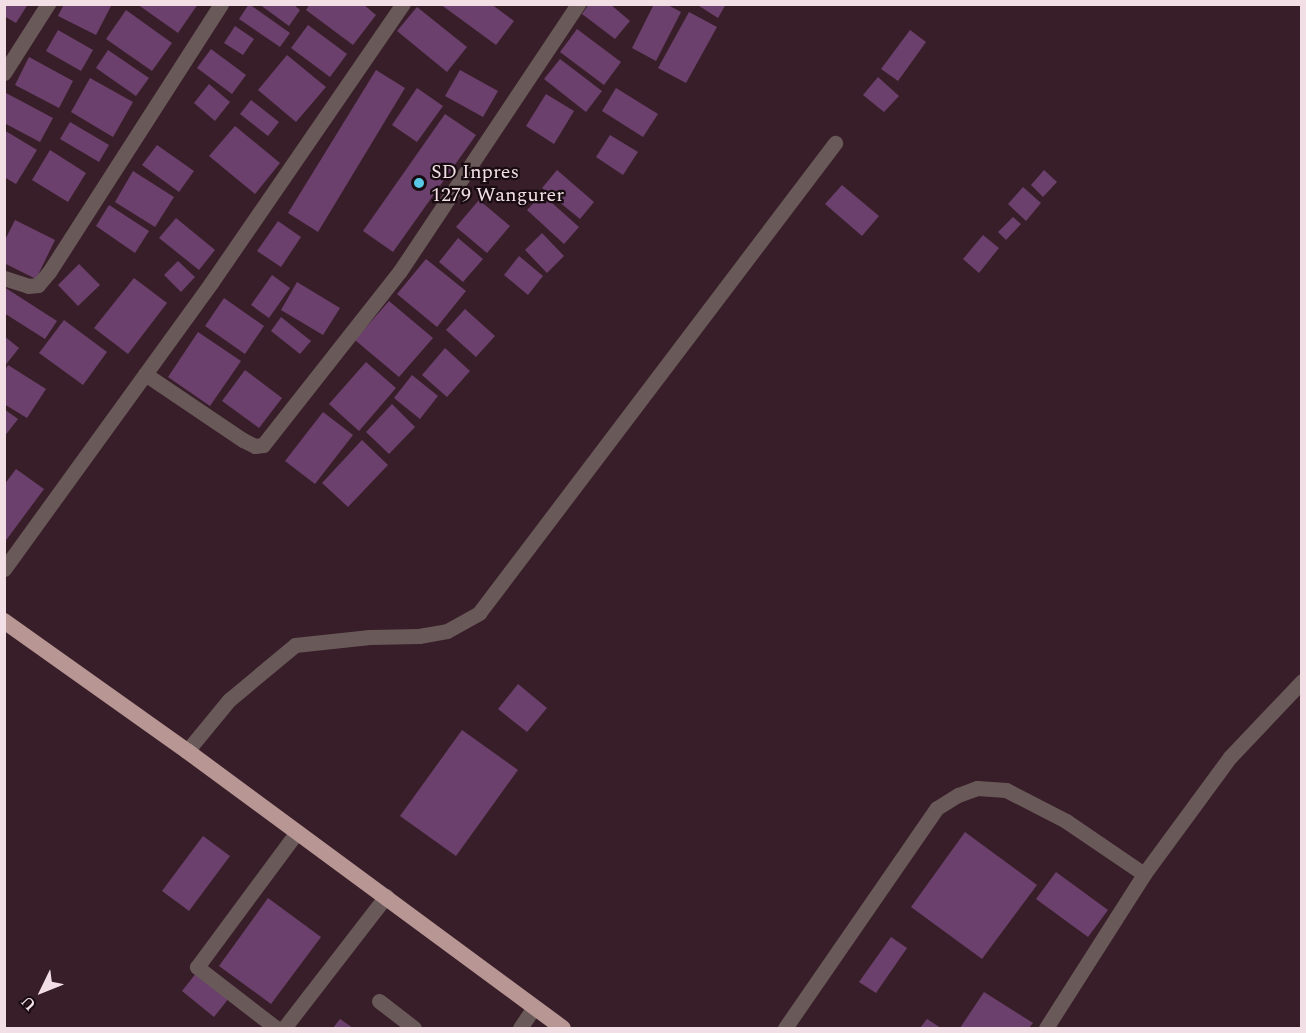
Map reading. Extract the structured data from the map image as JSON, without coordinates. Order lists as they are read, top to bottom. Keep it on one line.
{"places":["SD Inpres 1279 Wangurer"],"north":"bottom left"}
